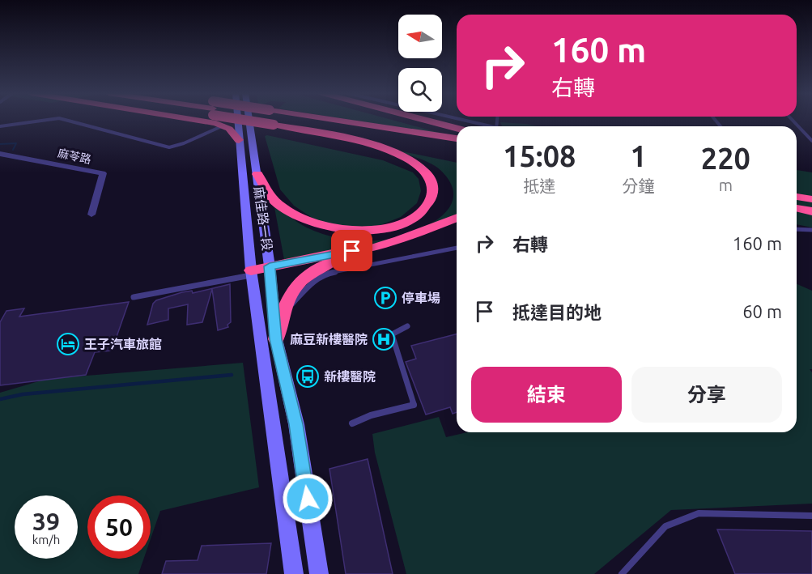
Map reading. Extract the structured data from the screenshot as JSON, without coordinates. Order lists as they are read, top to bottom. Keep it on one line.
{"streets":{"main road":["麻佳路一段"],"street":["麻苓路"]},"places":{"parking":["停車場"],"hospital":["麻豆新樓醫院"],"hotel":["王子汽車旅館"],"bus stop":["新樓醫院"]},"north":"left","page":{"turn":["160 m","右轉"],"eta":["15:08","抵達","1","分鐘","220","m"],"list":[{"name":"右轉","value":"160 m"},{"name":"抵達目的地","value":"60 m"}],"buttons":["結束","分享"],"speed":"39 km/h","limit":"50"}}
